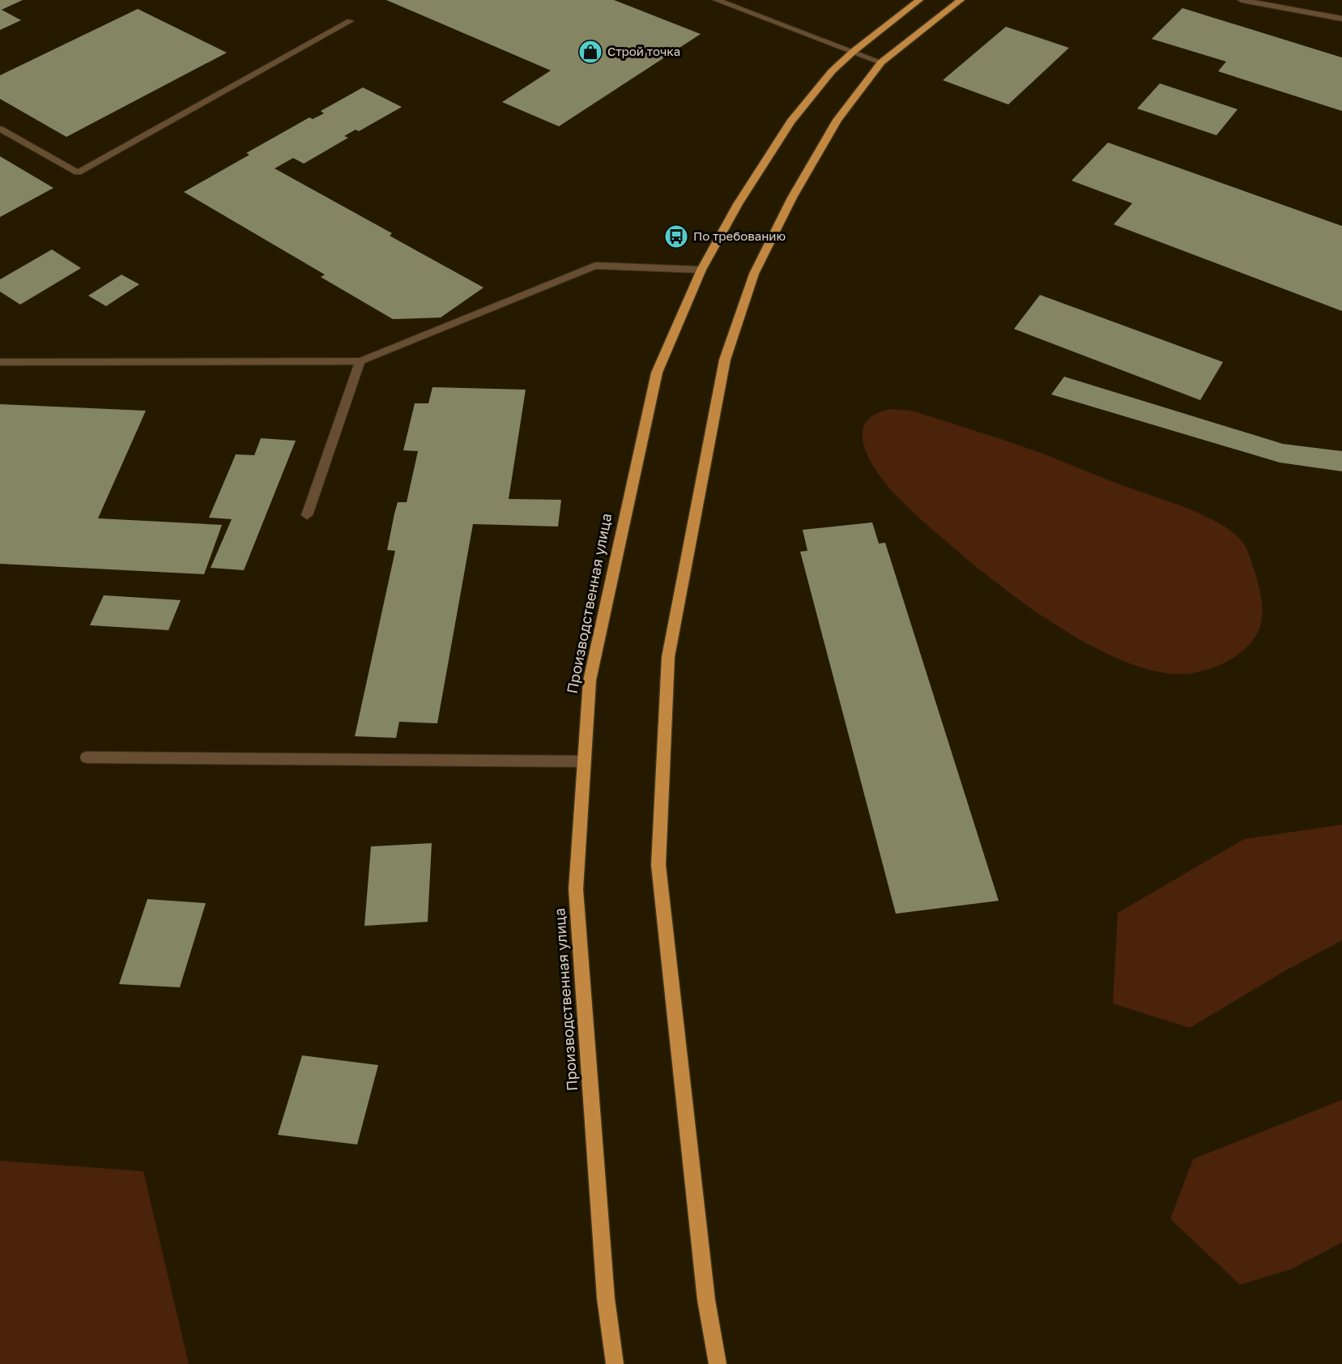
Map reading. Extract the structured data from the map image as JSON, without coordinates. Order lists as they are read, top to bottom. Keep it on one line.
{"streets":{"highway":["Производственная улица"]},"places":{"shop":["Строй точка"],"bus stop":["По требованию"]}}
